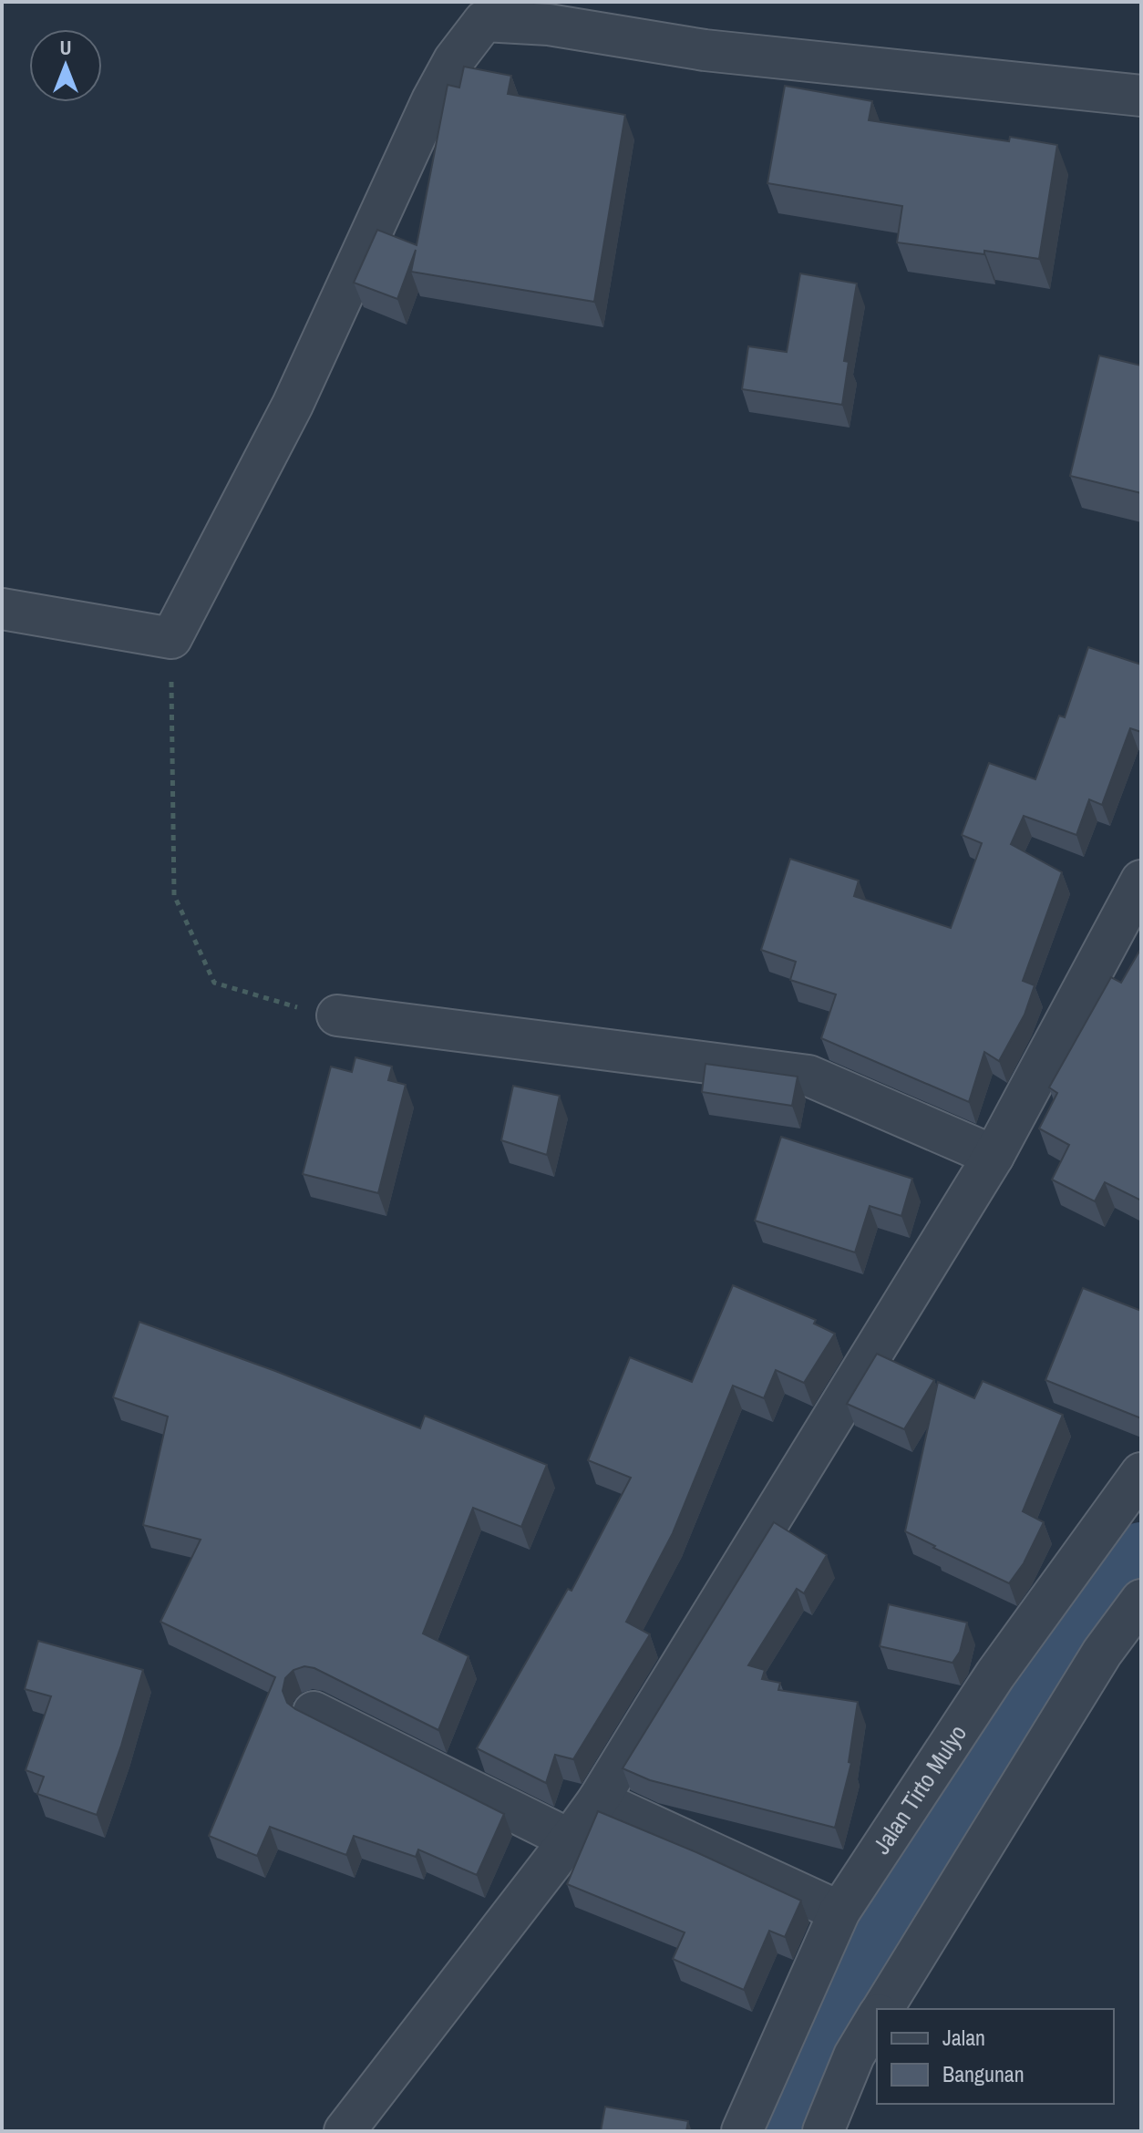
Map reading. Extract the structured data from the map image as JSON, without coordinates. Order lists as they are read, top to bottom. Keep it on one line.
{"streets":{"street":["Jalan Tirto Mulyo"]},"legend":["Jalan","Bangunan"],"north":"top"}
